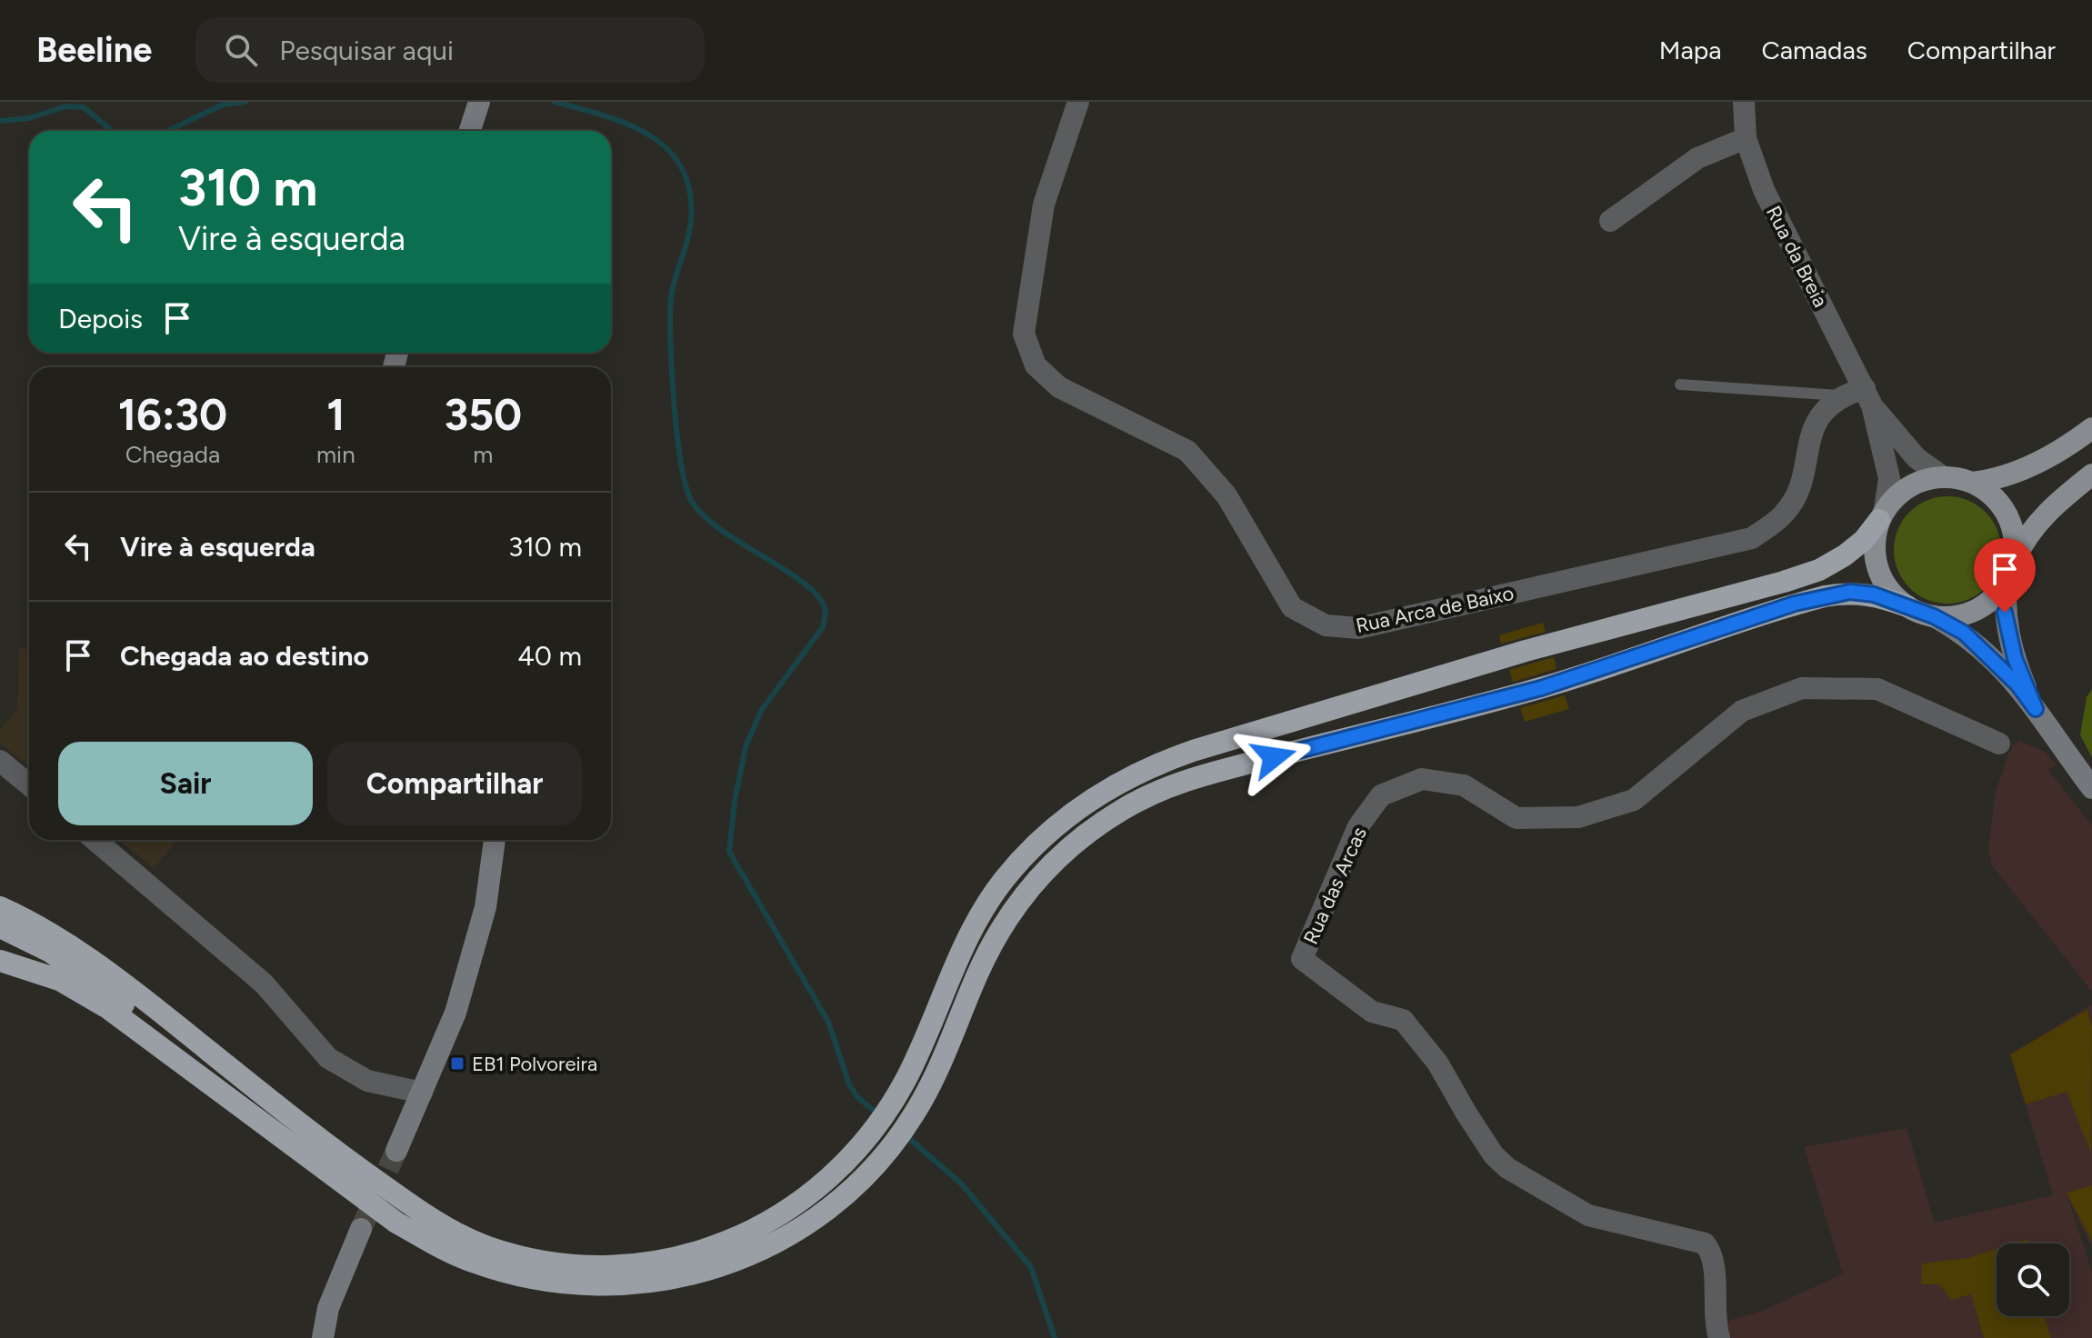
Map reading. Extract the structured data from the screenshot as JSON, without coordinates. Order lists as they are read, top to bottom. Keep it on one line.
{"streets":{"street":["Rua da Breia","Rua Arca de Baixo","Rua das Arcas"]},"places":{"transit":["EB1 Polvoreira"]},"page":{"header":"Beeline","search":"Pesquisar aqui","nav":["Mapa","Camadas","Compartilhar"],"turn":["310 m","Vire à esquerda"],"then":"Depois","eta":["16:30","Chegada","1","min","350","m"],"list":[{"name":"Vire à esquerda","value":"310 m"},{"name":"Chegada ao destino","value":"40 m"}],"buttons":["Sair","Compartilhar"]}}
